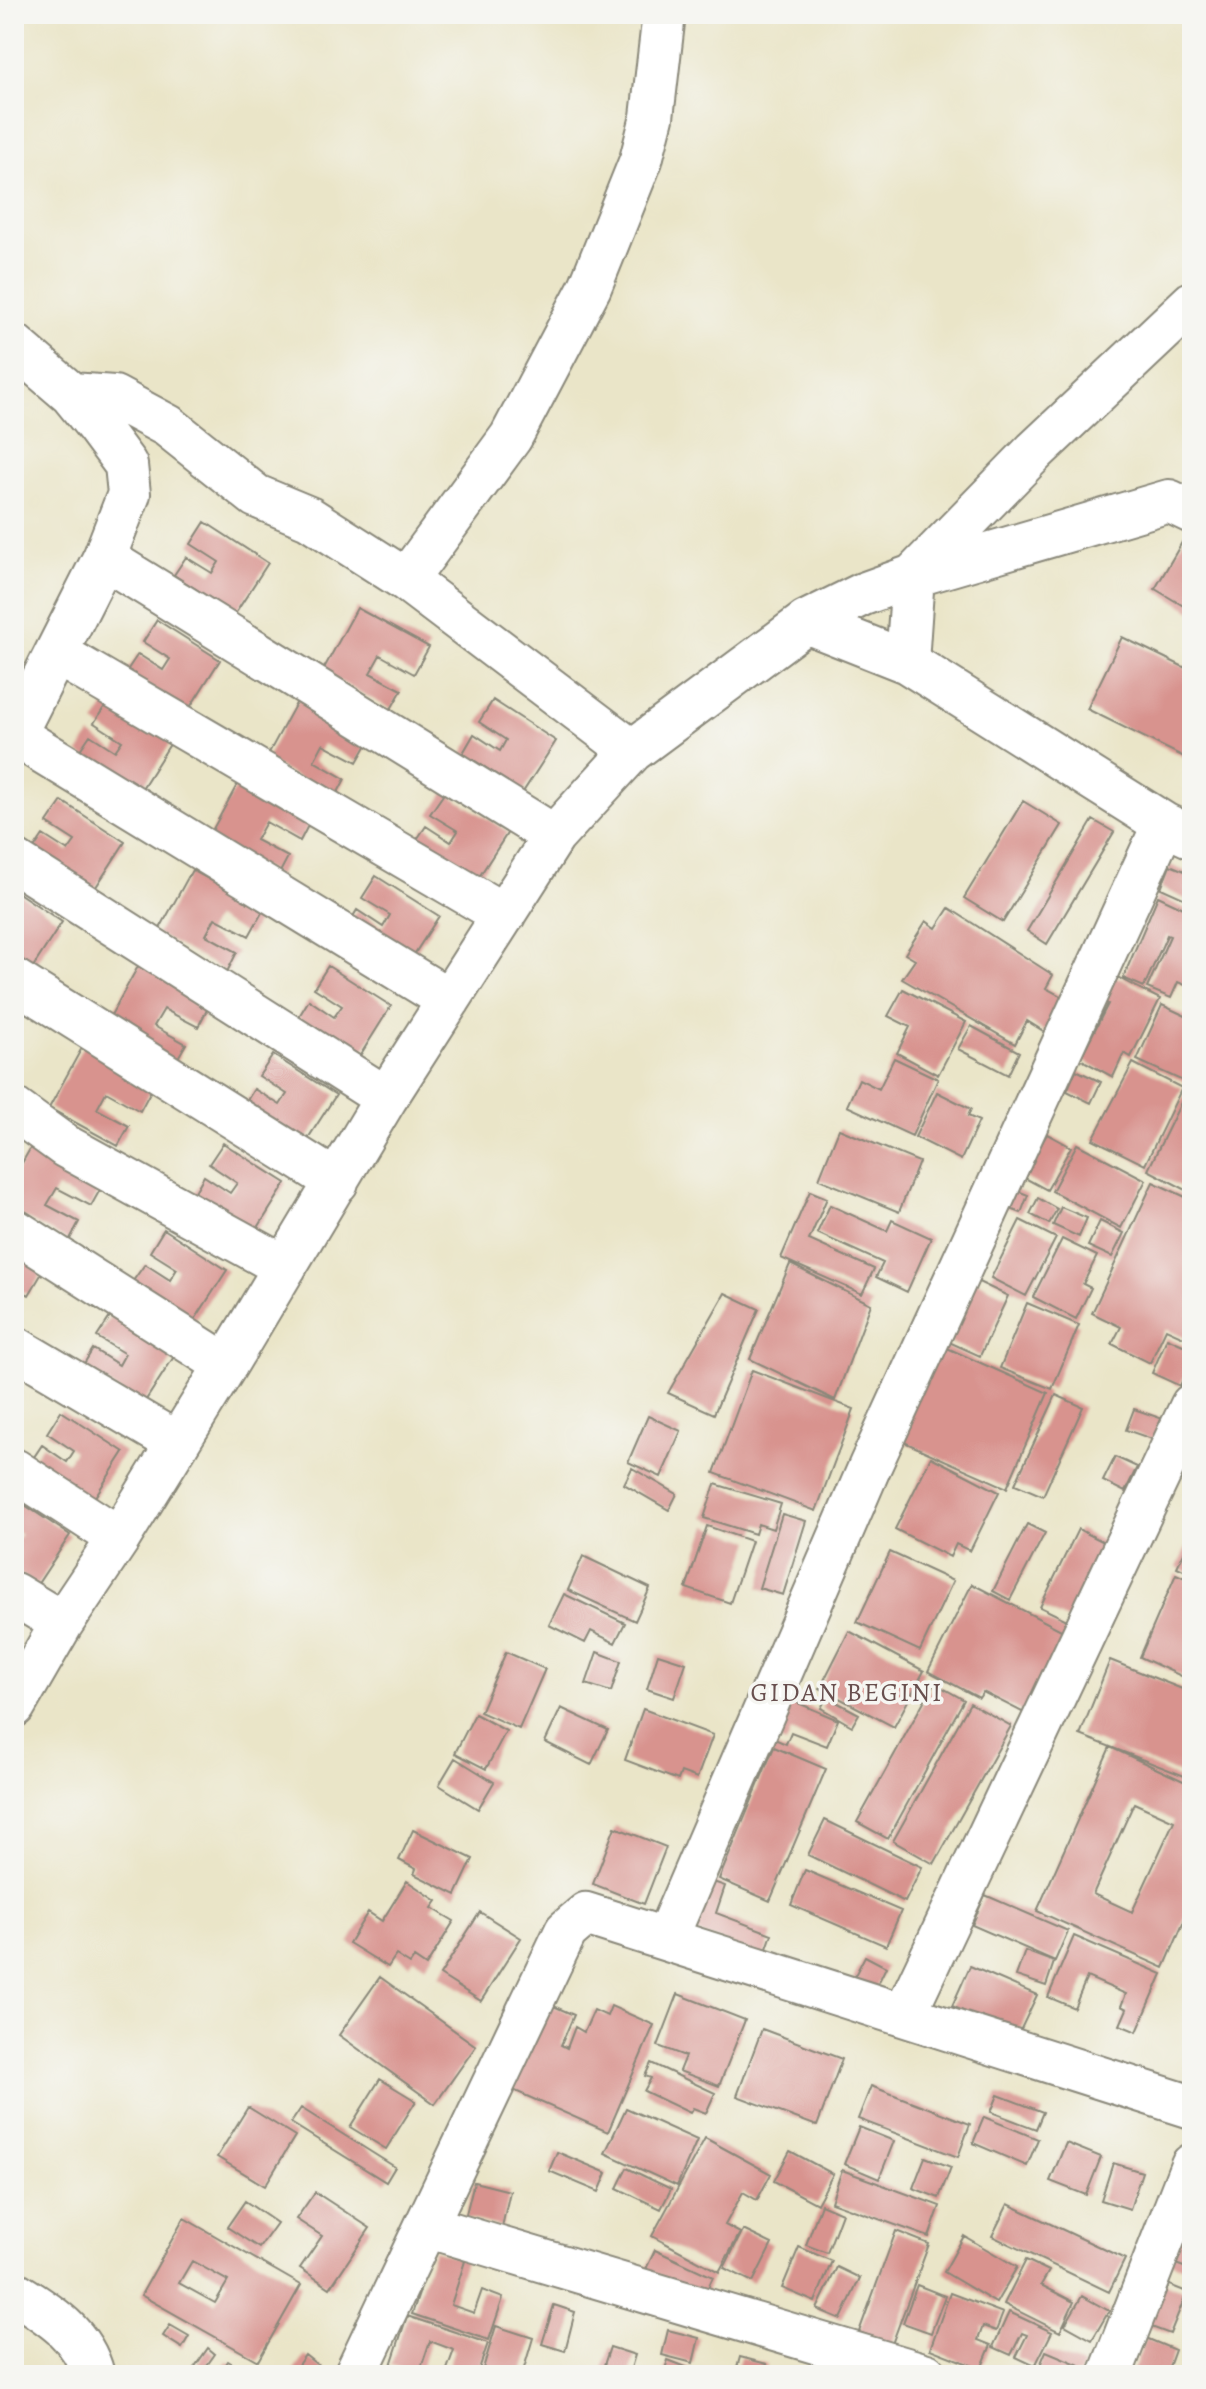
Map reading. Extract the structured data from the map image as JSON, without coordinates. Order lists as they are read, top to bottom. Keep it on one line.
{"districts":["GIDAN BEGINI"]}
